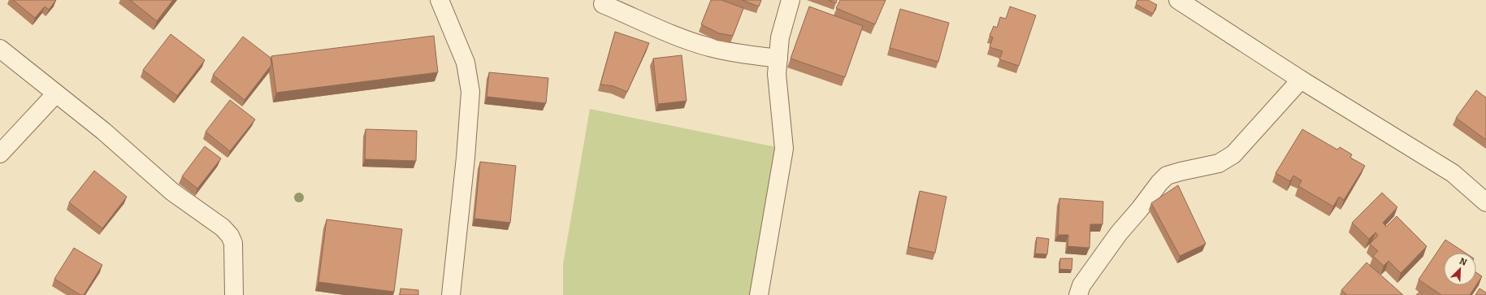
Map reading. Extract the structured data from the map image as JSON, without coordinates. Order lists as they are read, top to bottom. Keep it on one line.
{"north":"top right"}
